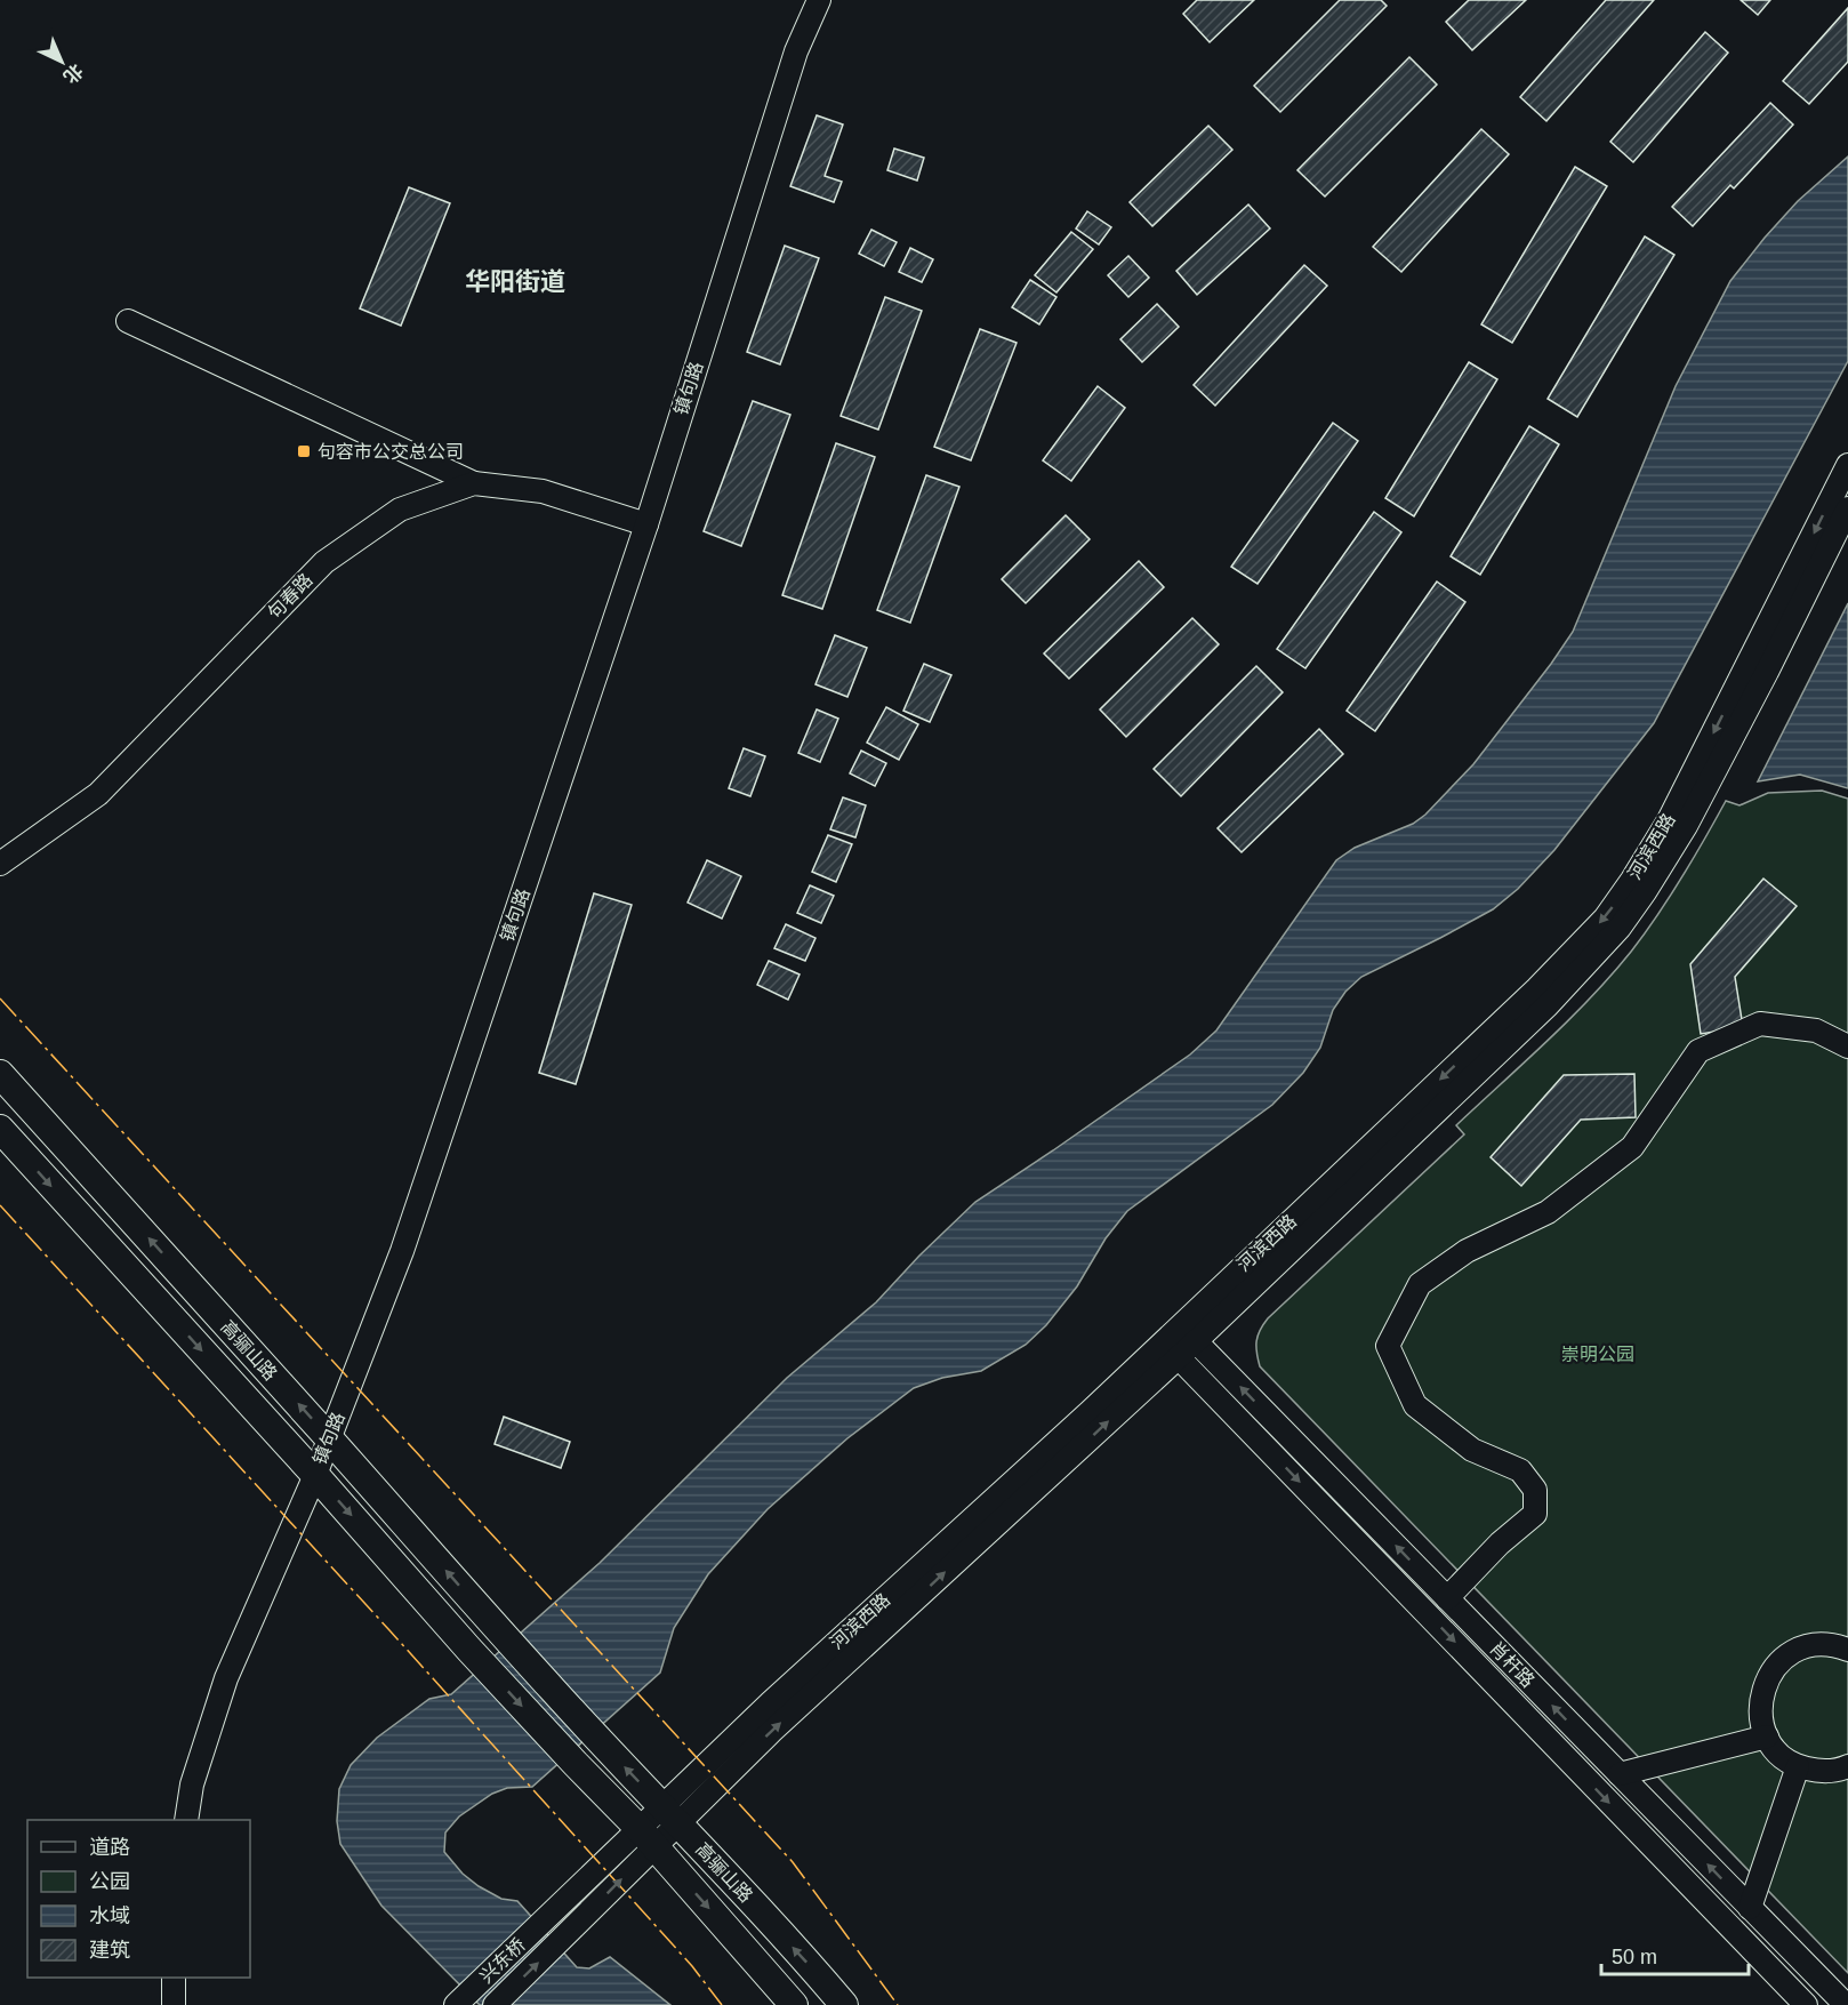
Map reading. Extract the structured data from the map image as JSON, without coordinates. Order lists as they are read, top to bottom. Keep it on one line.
{"streets":{"main road":["高骊山路"],"street":["镇句路","句春路","河滨西路","肖杆路","兴东桥"]},"crossings":[["镇句路","句春路"],["镇句路","高骊山路"],["河滨西路","高骊山路"],["河滨西路","肖杆路"],["河滨西路","兴东桥"]],"districts":["华阳街道"],"parks":["崇明公园"],"places":{"transit":["句容市公交总公司"]},"legend":["道路","公园","水域","建筑"],"scale_bar":"50 m","north":"bottom right"}
